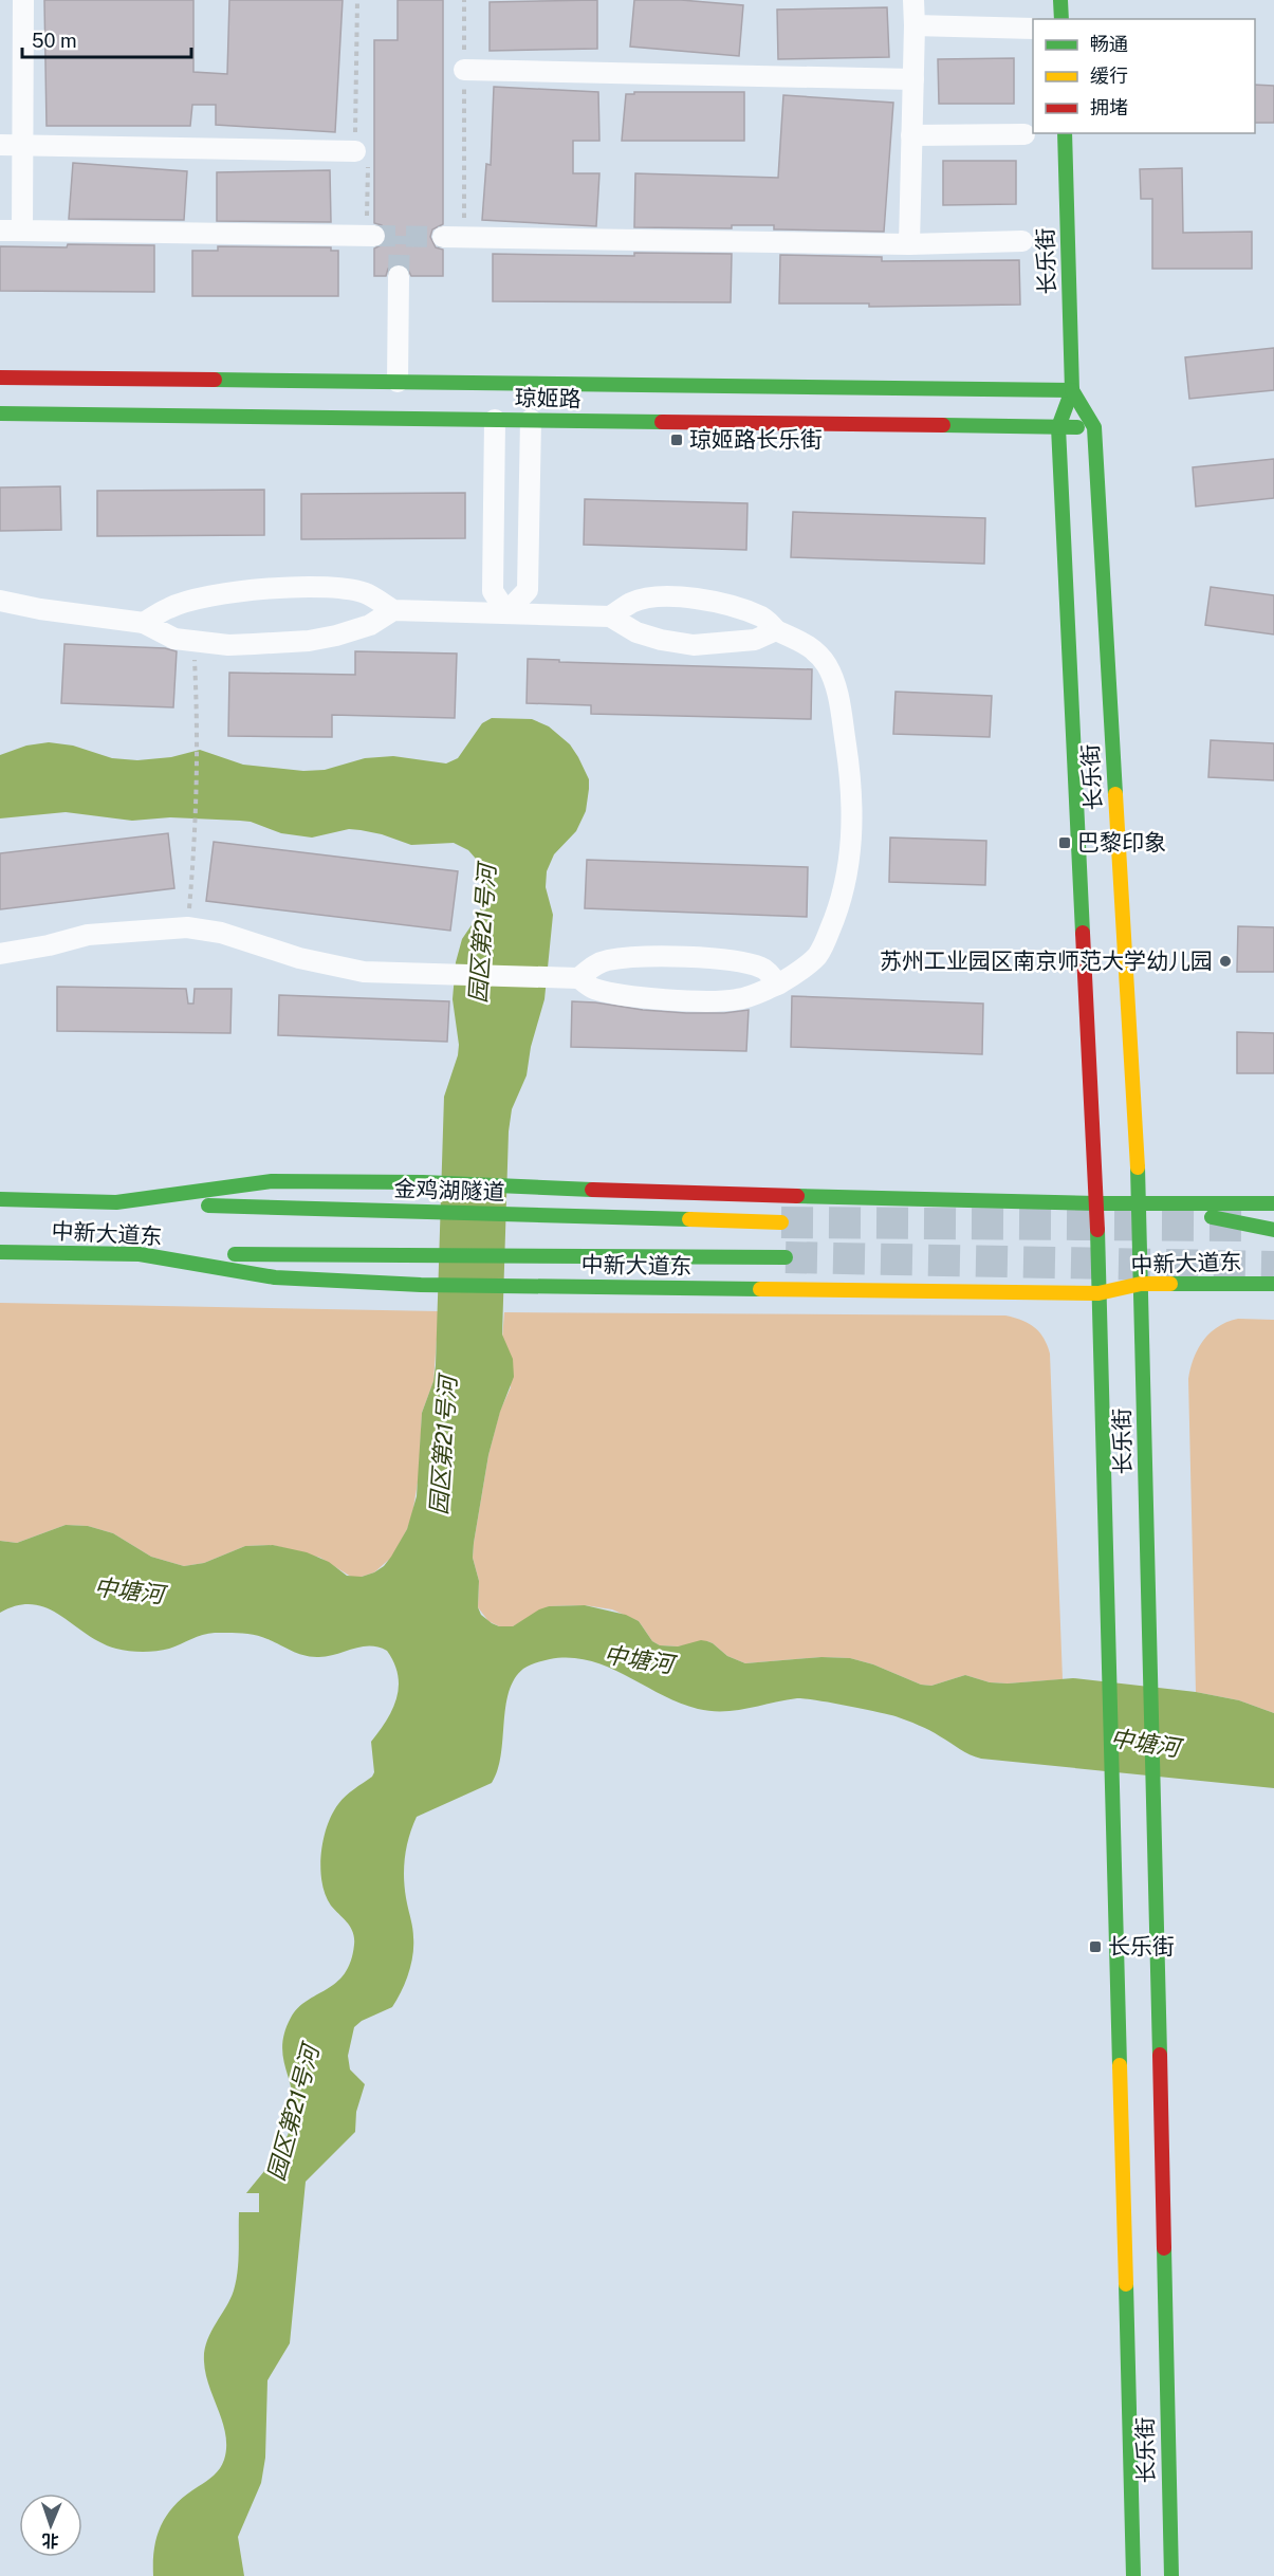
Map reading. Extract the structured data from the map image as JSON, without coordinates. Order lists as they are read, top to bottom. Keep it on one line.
{"streets":{"main road":["长乐街","琼姬路","金鸡湖隧道","中新大道东"]},"crossings":[["长乐街","琼姬路"],["长乐街","中新大道东"],["金鸡湖隧道","中新大道东"]],"water":["园区第21号河","中塘河"],"places":{"transit":["琼姬路长乐街","巴黎印象","长乐街"],"other":["苏州工业园区南京师范大学幼儿园"]},"legend":["畅通","缓行","拥堵"],"scale_bar":"50 m","north":"bottom"}
